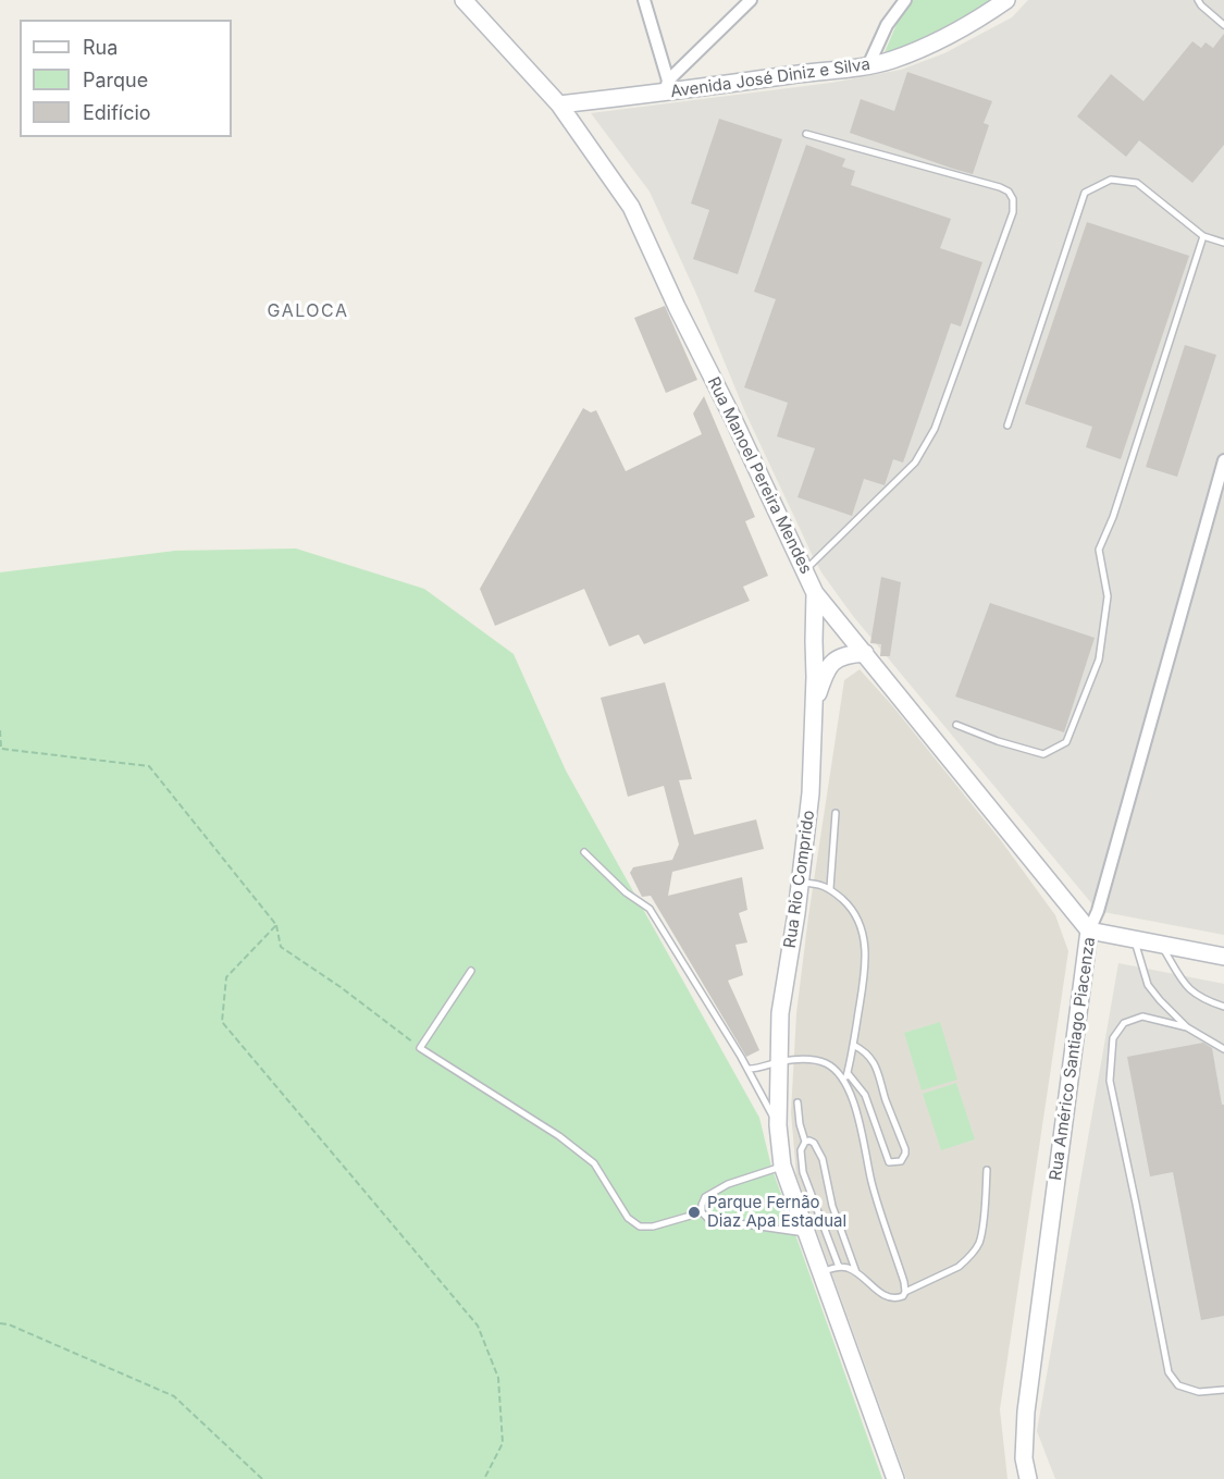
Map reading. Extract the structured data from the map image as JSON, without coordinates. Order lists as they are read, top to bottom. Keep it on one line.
{"streets":{"street":["Avenida José Diniz e Silva","Rua Manoel Pereira Mendes","Rua Rio Comprido","Rua Américo Santiago Piacenza"]},"crossings":[["Avenida José Diniz e Silva","Rua Manoel Pereira Mendes"],["Rua Manoel Pereira Mendes","Rua Rio Comprido"],["Rua Manoel Pereira Mendes","Rua Américo Santiago Piacenza"]],"districts":["GALOCA"],"places":["Parque Fernão Diaz Apa Estadual"],"legend":["Rua","Parque","Edifício"]}
